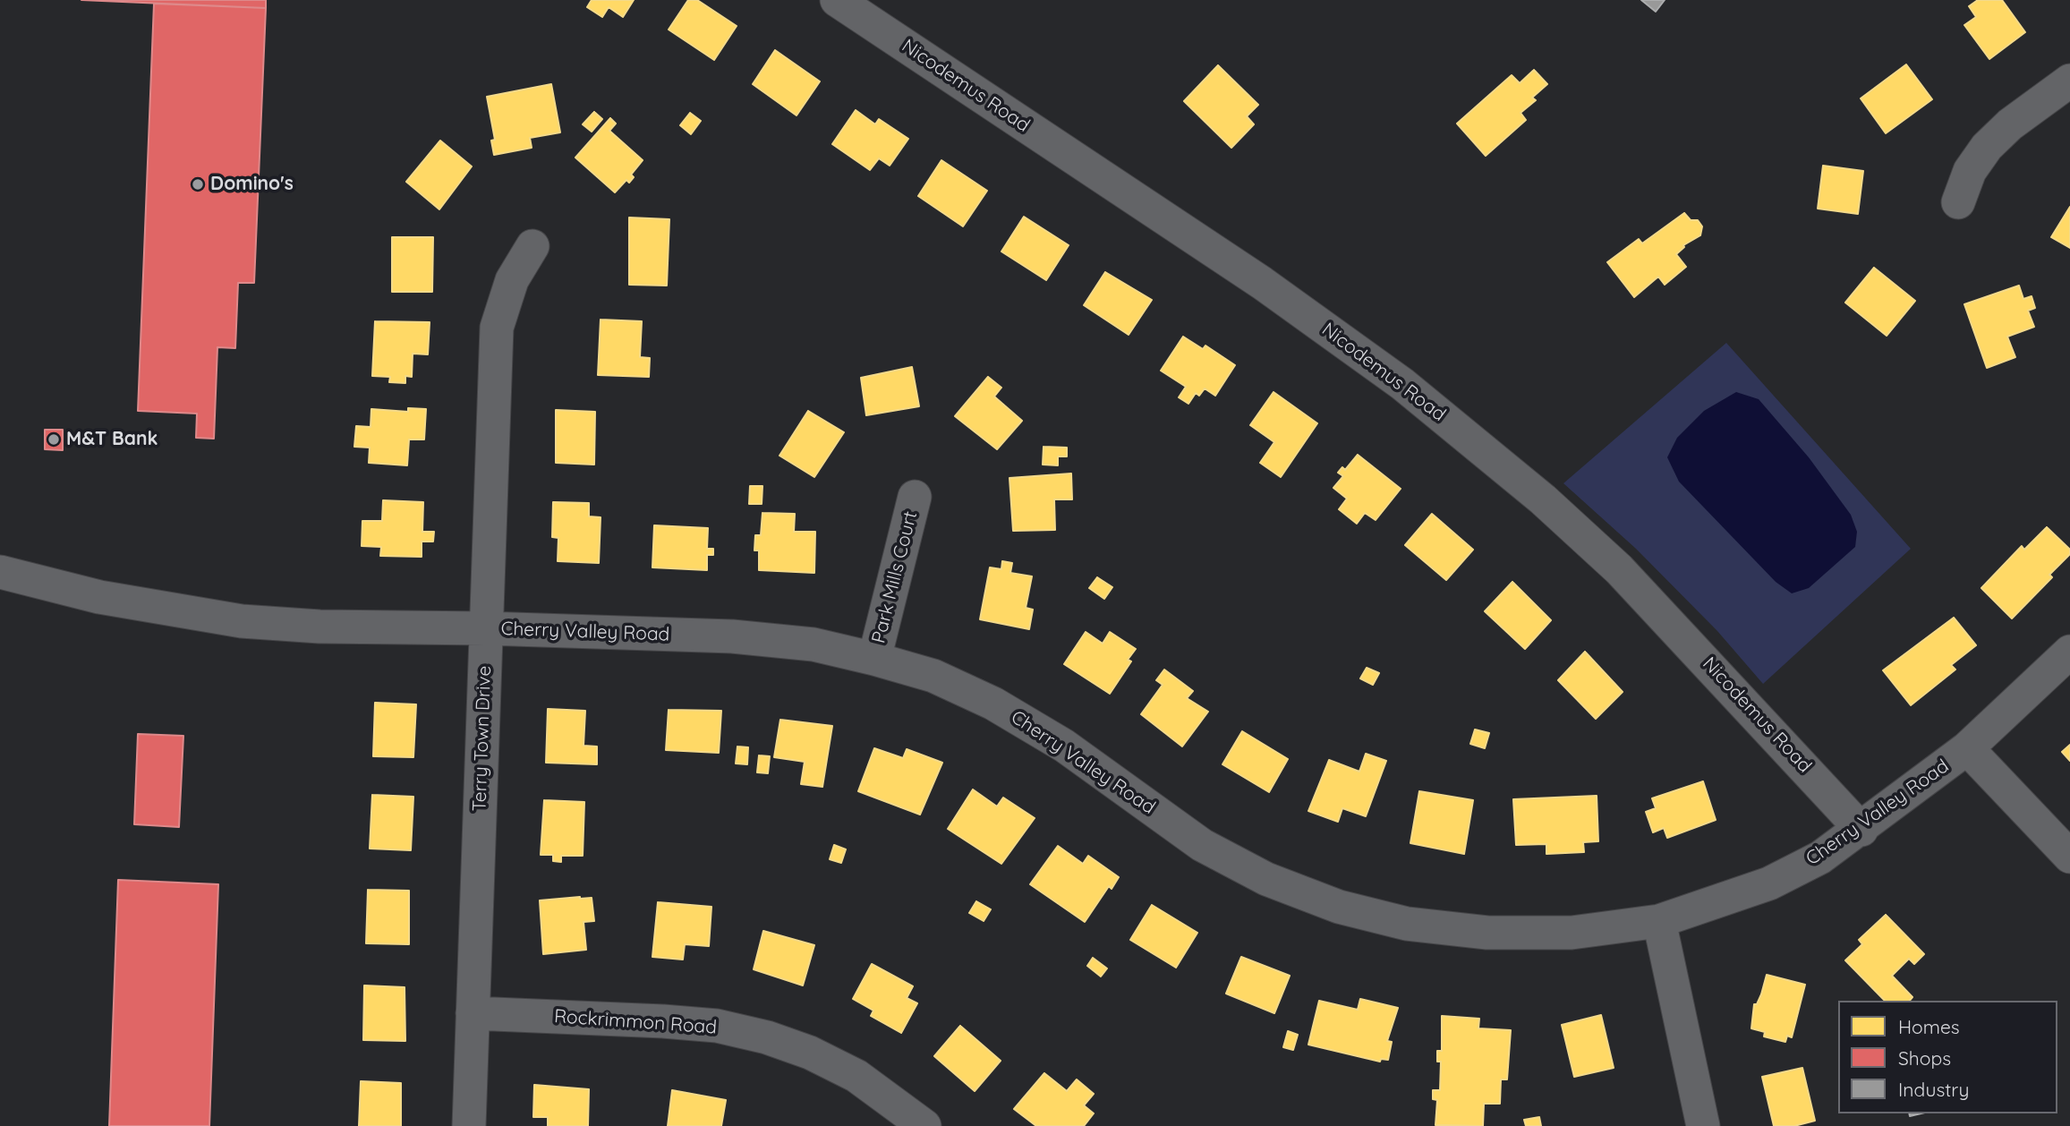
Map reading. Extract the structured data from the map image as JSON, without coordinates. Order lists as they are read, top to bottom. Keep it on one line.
{"streets":{"street":["Nicodemus Road","Park Mills Court","Cherry Valley Road","Terry Town Drive","Rockrimmon Road"]},"crossings":[["Nicodemus Road","Cherry Valley Road"],["Park Mills Court","Cherry Valley Road"],["Cherry Valley Road","Terry Town Drive"],["Terry Town Drive","Rockrimmon Road"]],"places":["Domino's","M&T Bank"],"legend":["Homes","Shops","Industry"]}
